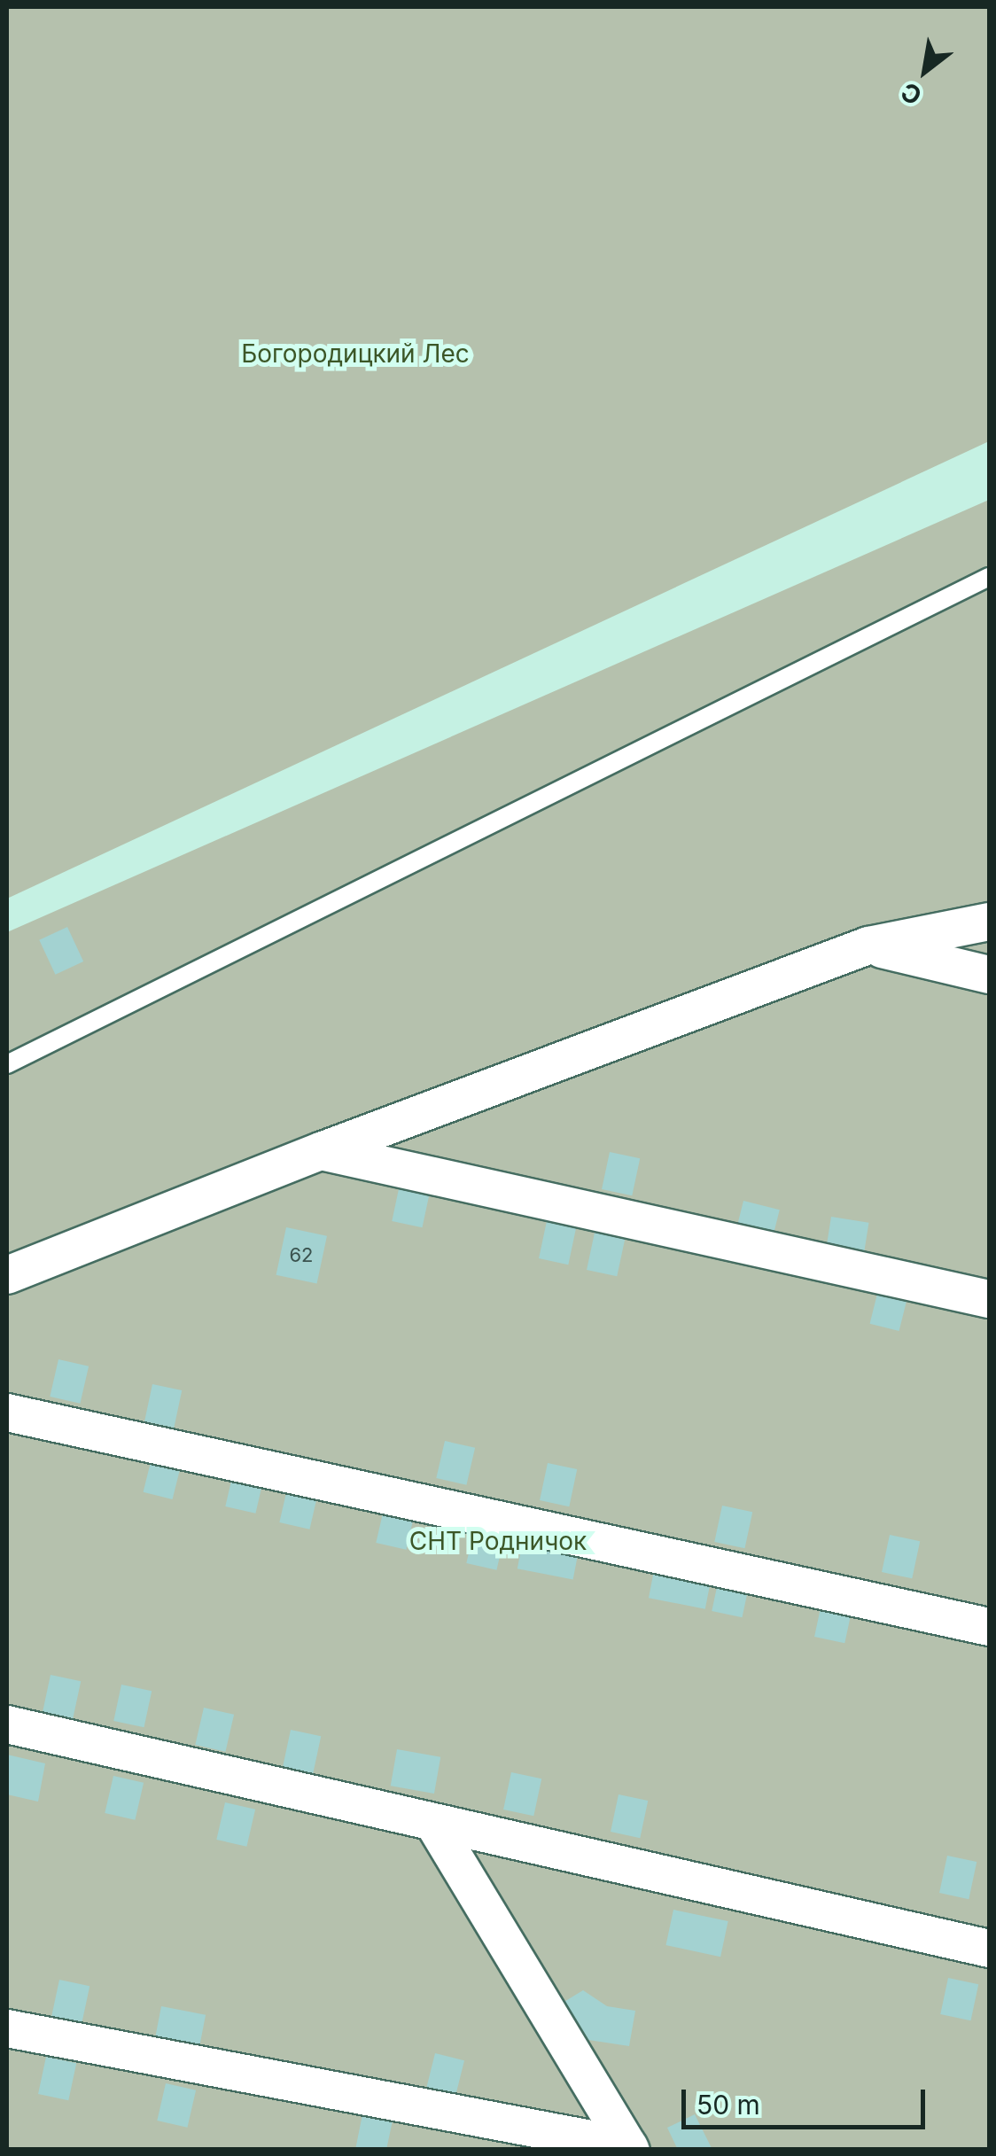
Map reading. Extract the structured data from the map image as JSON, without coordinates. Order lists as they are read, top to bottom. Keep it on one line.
{"parks":["Богородицкий Лес","СНТ Родничок"],"house_numbers":["62"],"scale_bar":"50 m","north":"bottom left"}
